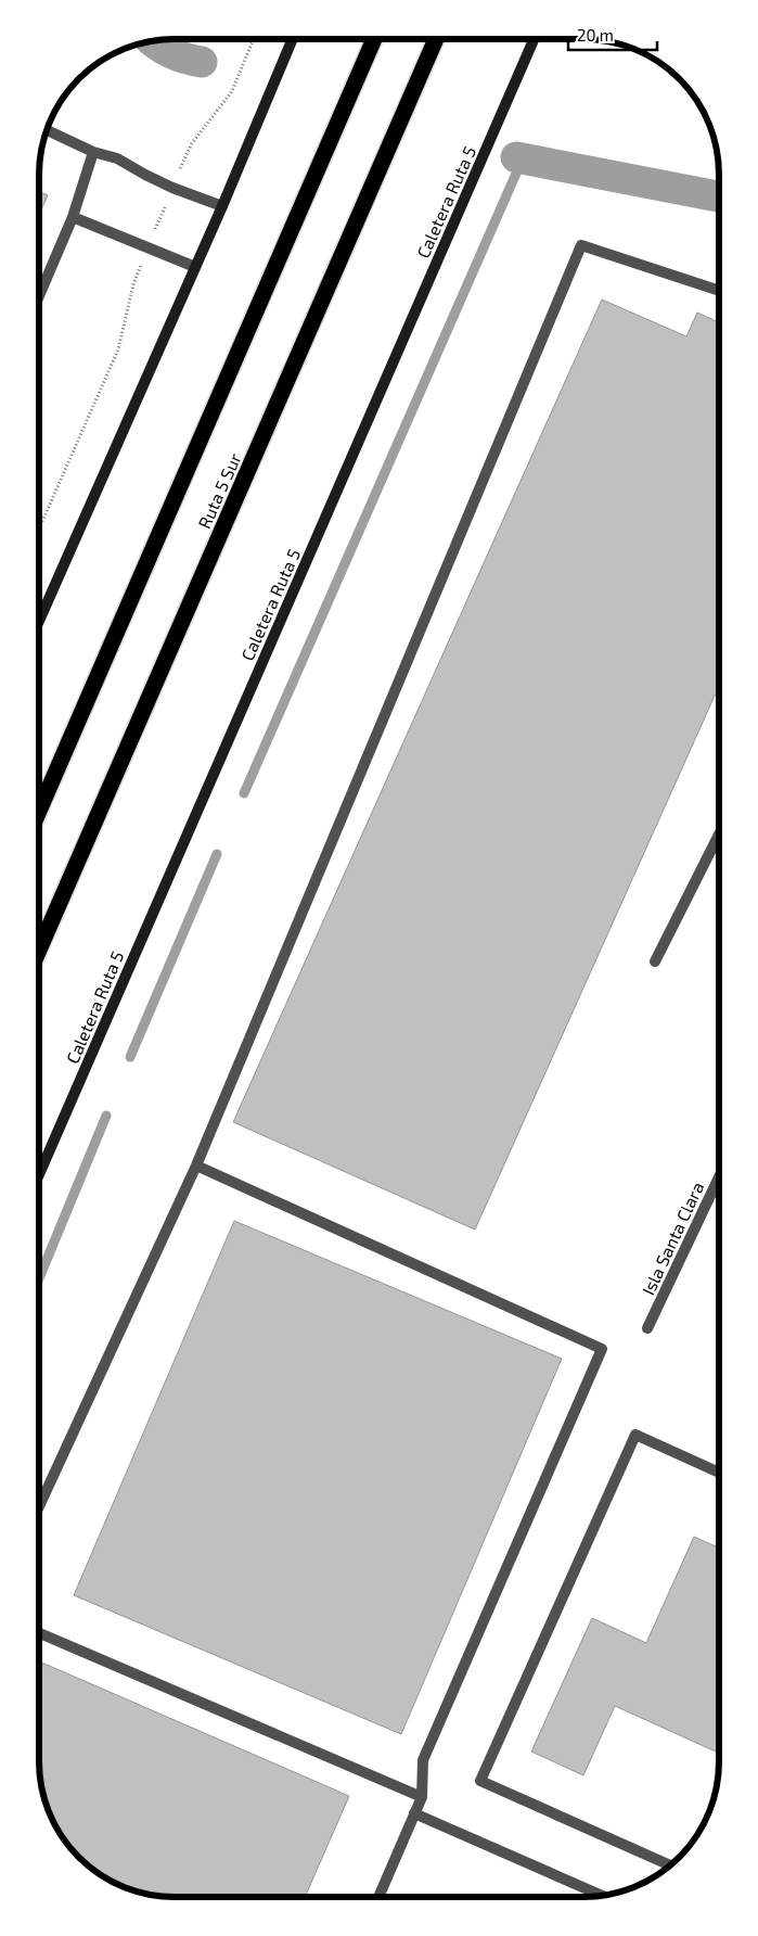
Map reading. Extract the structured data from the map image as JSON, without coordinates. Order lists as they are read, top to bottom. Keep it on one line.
{"streets":{"highway":["Ruta 5 Sur"],"street":["Caletera Ruta 5","Isla Santa Clara"]},"scale_bar":"20 m"}
